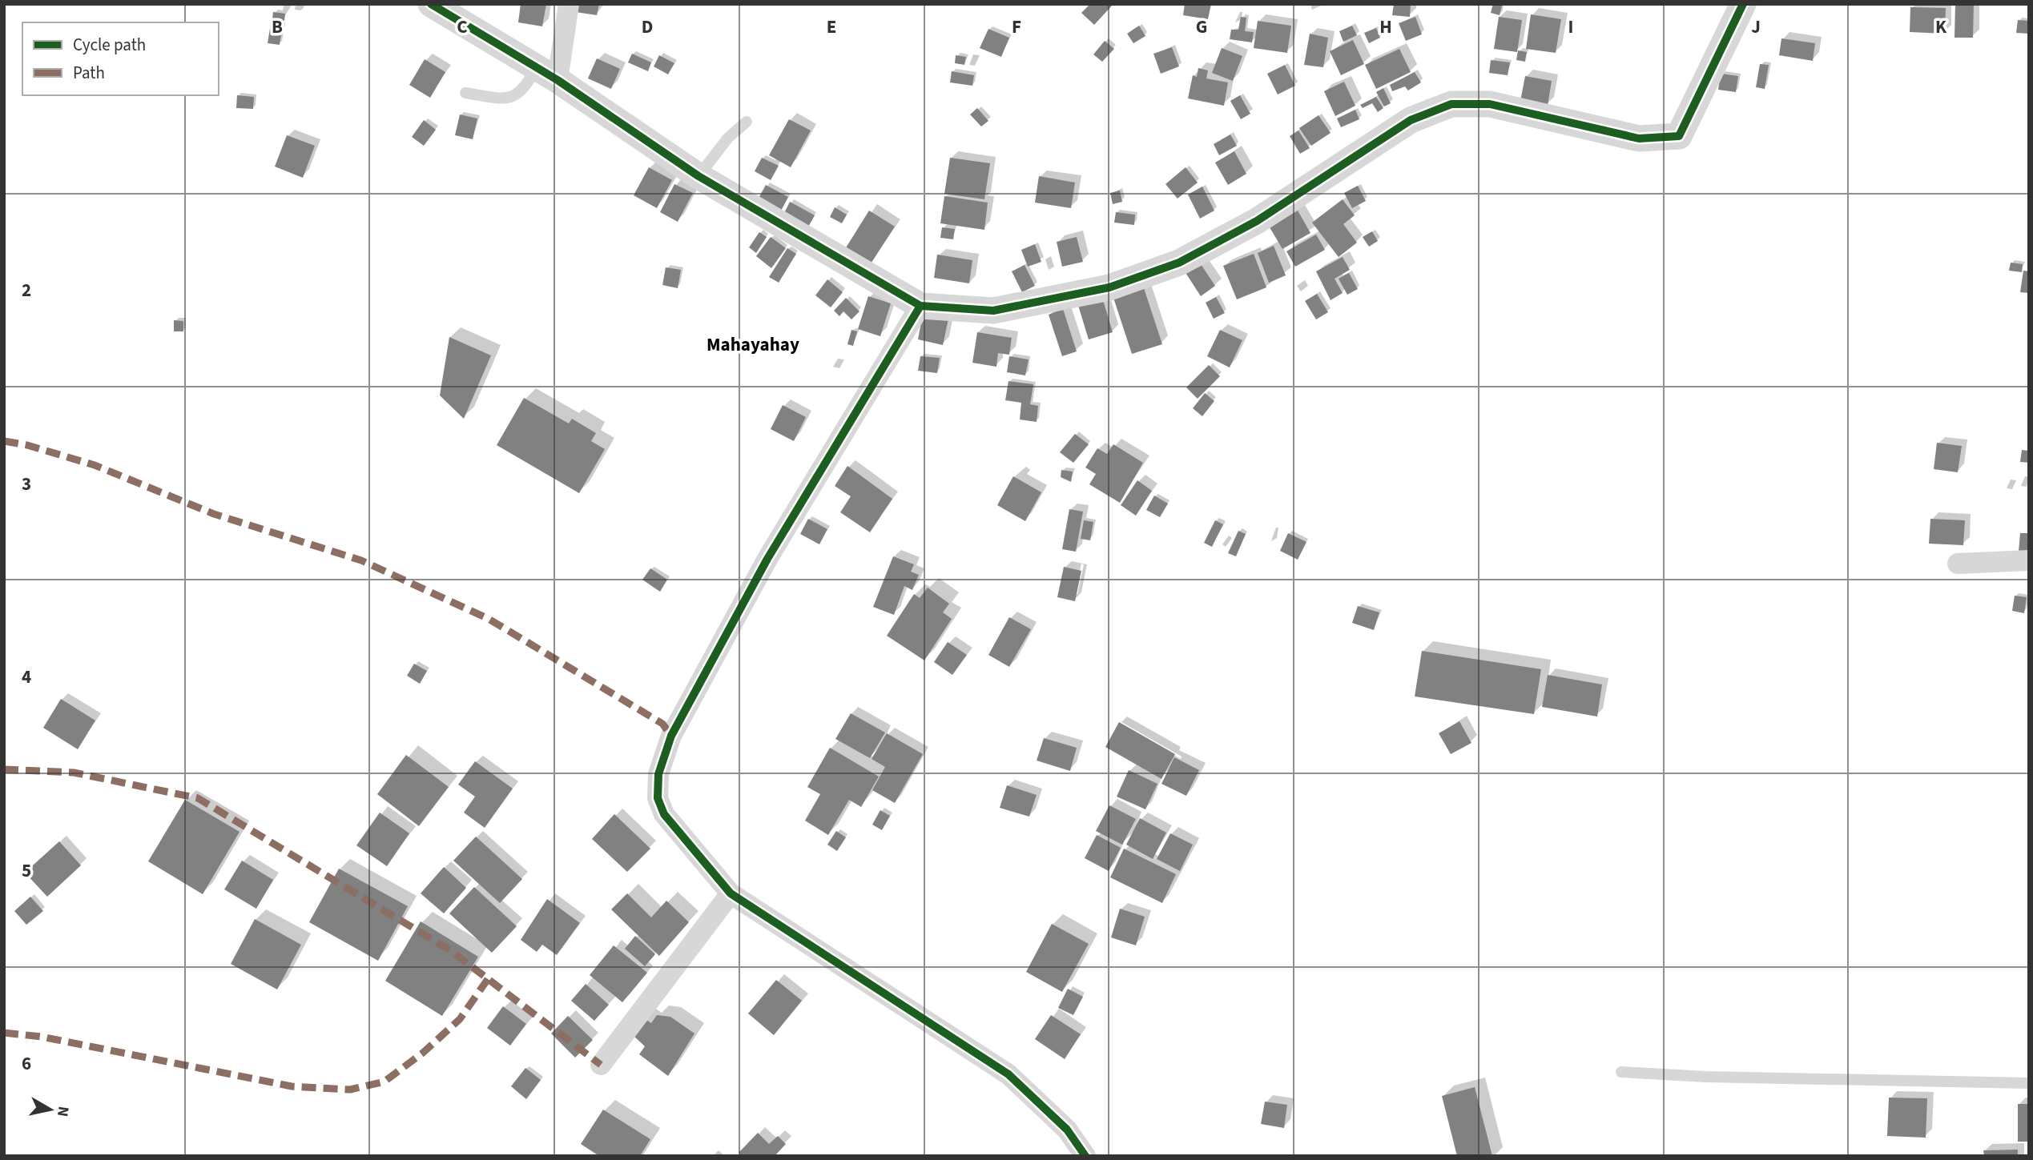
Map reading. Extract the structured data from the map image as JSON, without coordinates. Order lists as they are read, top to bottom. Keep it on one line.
{"districts":["Mahayahay"],"legend":["Cycle path","Path"],"north":"right","grid":{"columns":["B","C","D","E","F","G","H","I","J","K"],"rows":["2","3","4","5","6"]}}
